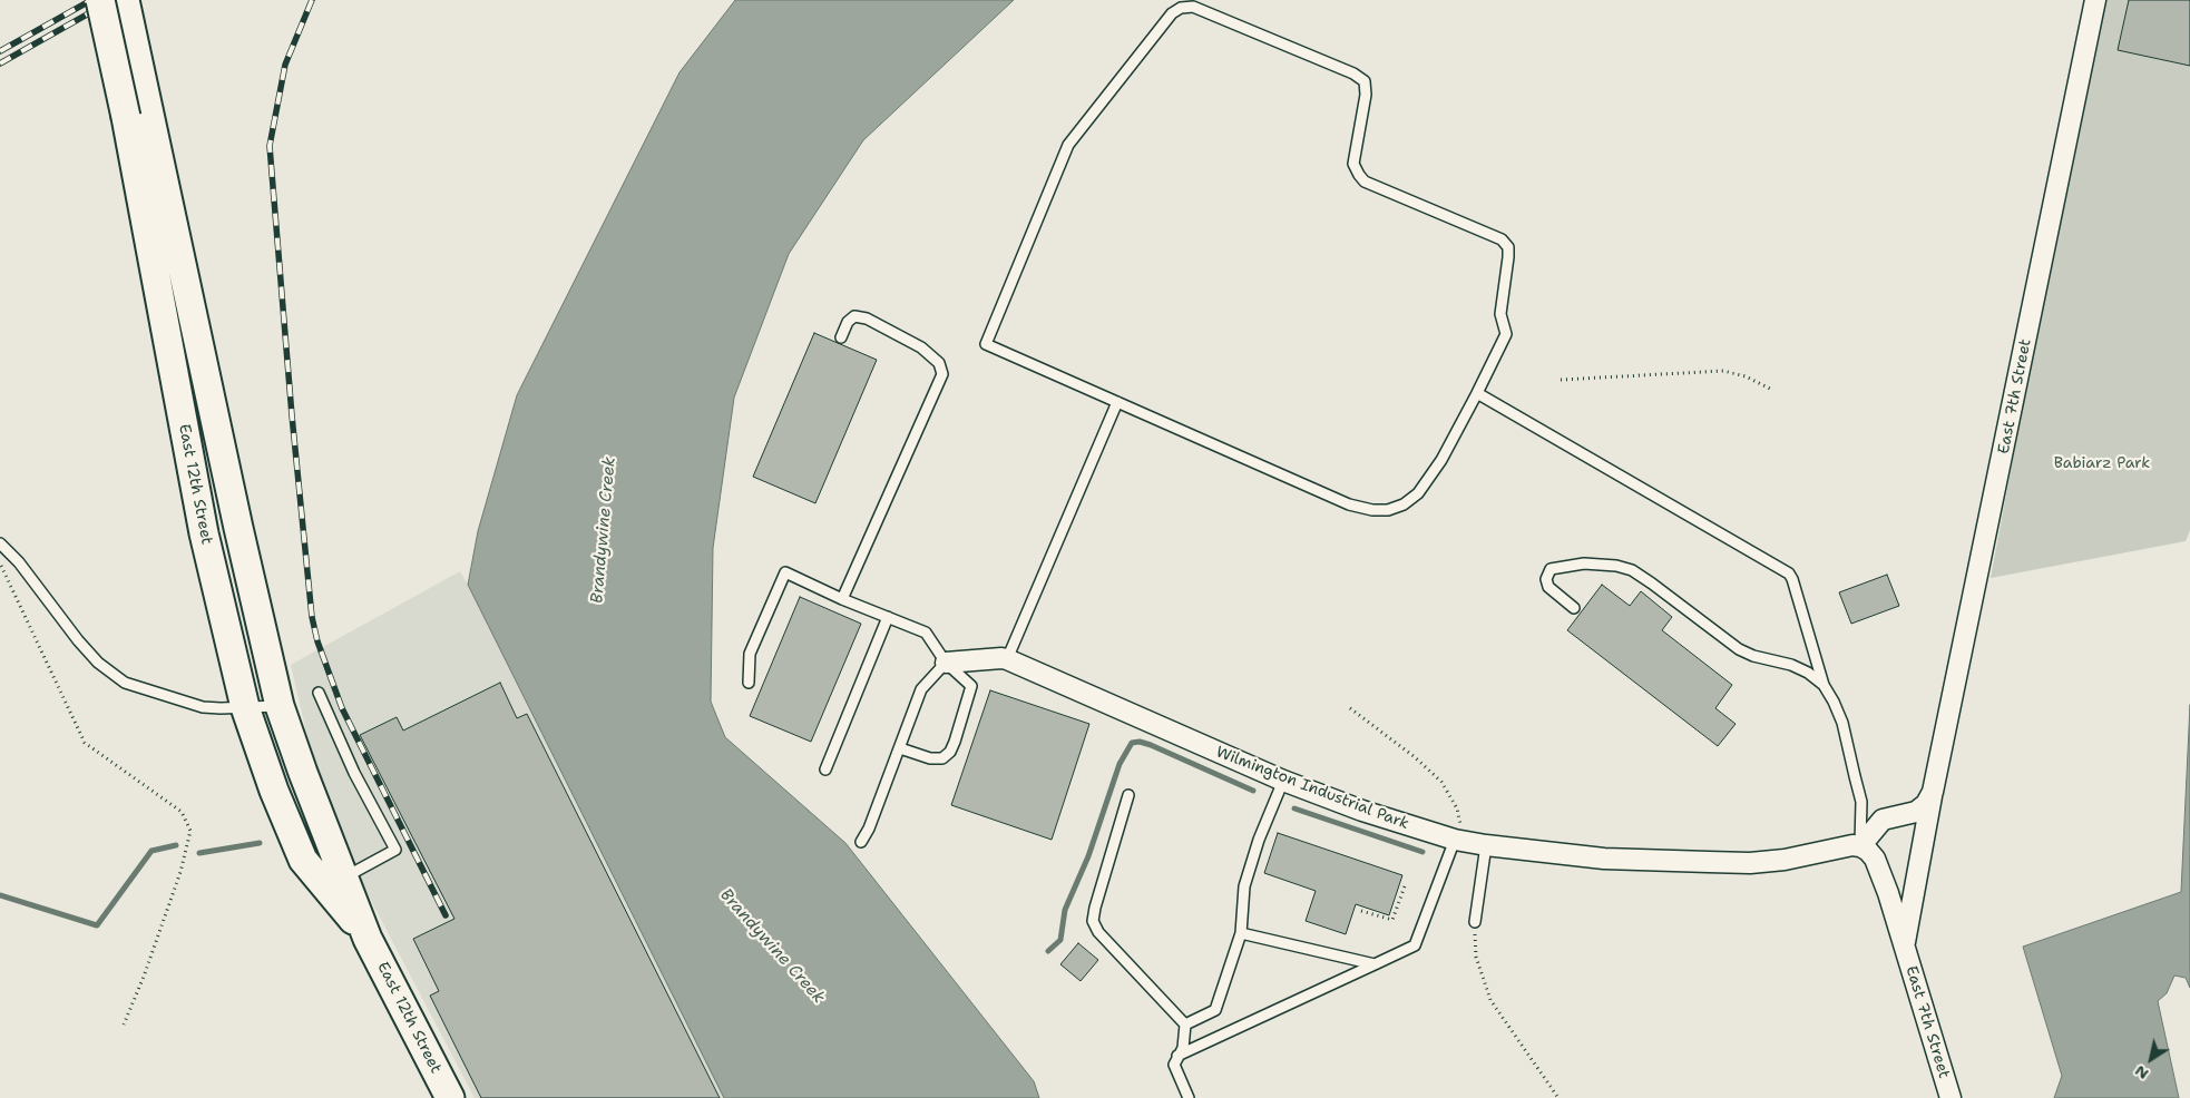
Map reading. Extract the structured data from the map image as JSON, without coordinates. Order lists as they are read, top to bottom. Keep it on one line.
{"streets":{"main road":["East 12th Street"],"street":["East 7th Street","Wilmington Industrial Park"]},"crossings":[["East 7th Street","Wilmington Industrial Park"]],"water":["Brandywine Creek"],"parks":["Babiarz Park"],"north":"bottom left"}
